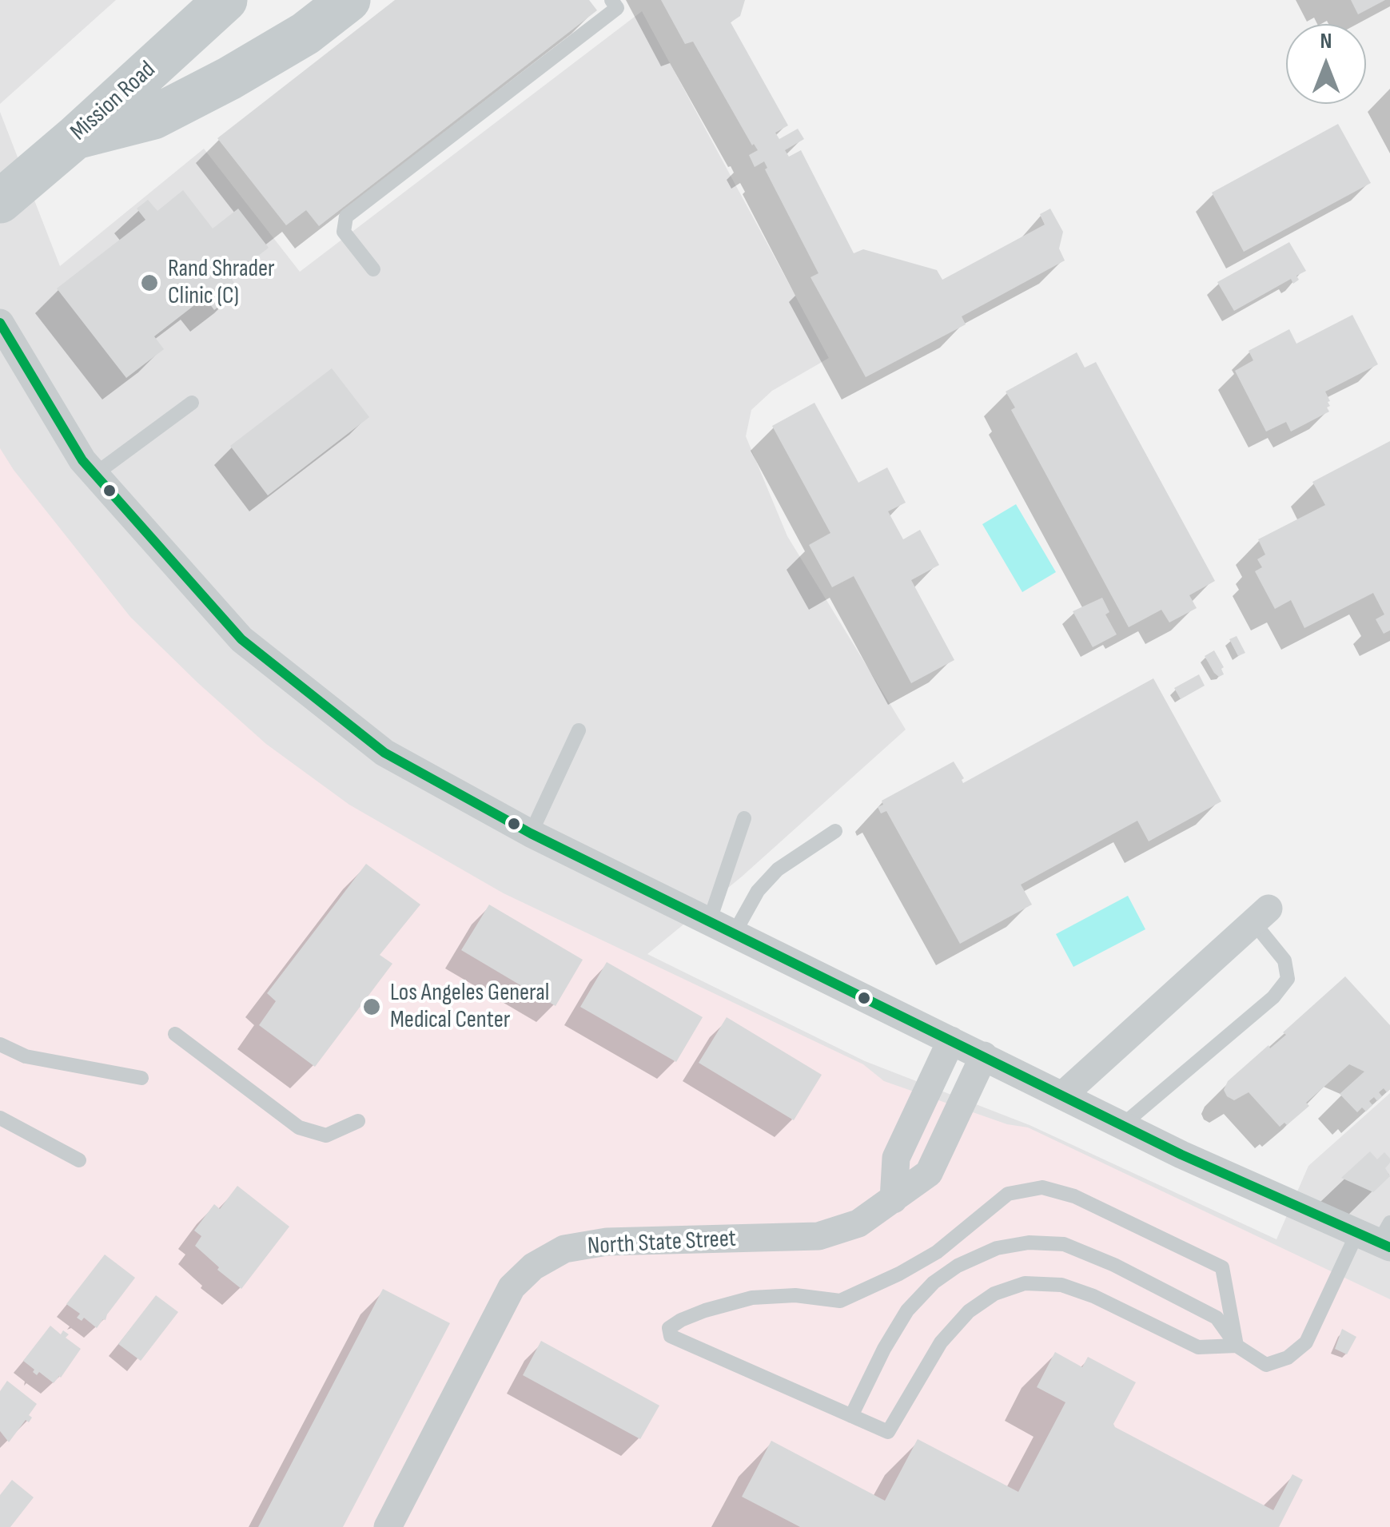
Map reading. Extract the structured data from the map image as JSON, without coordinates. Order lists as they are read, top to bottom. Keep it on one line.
{"streets":{"main road":["Mission Road"],"street":["North State Street"]},"places":["Rand Shrader Clinic (C)","Los Angeles General Medical Center"],"north":"top"}
